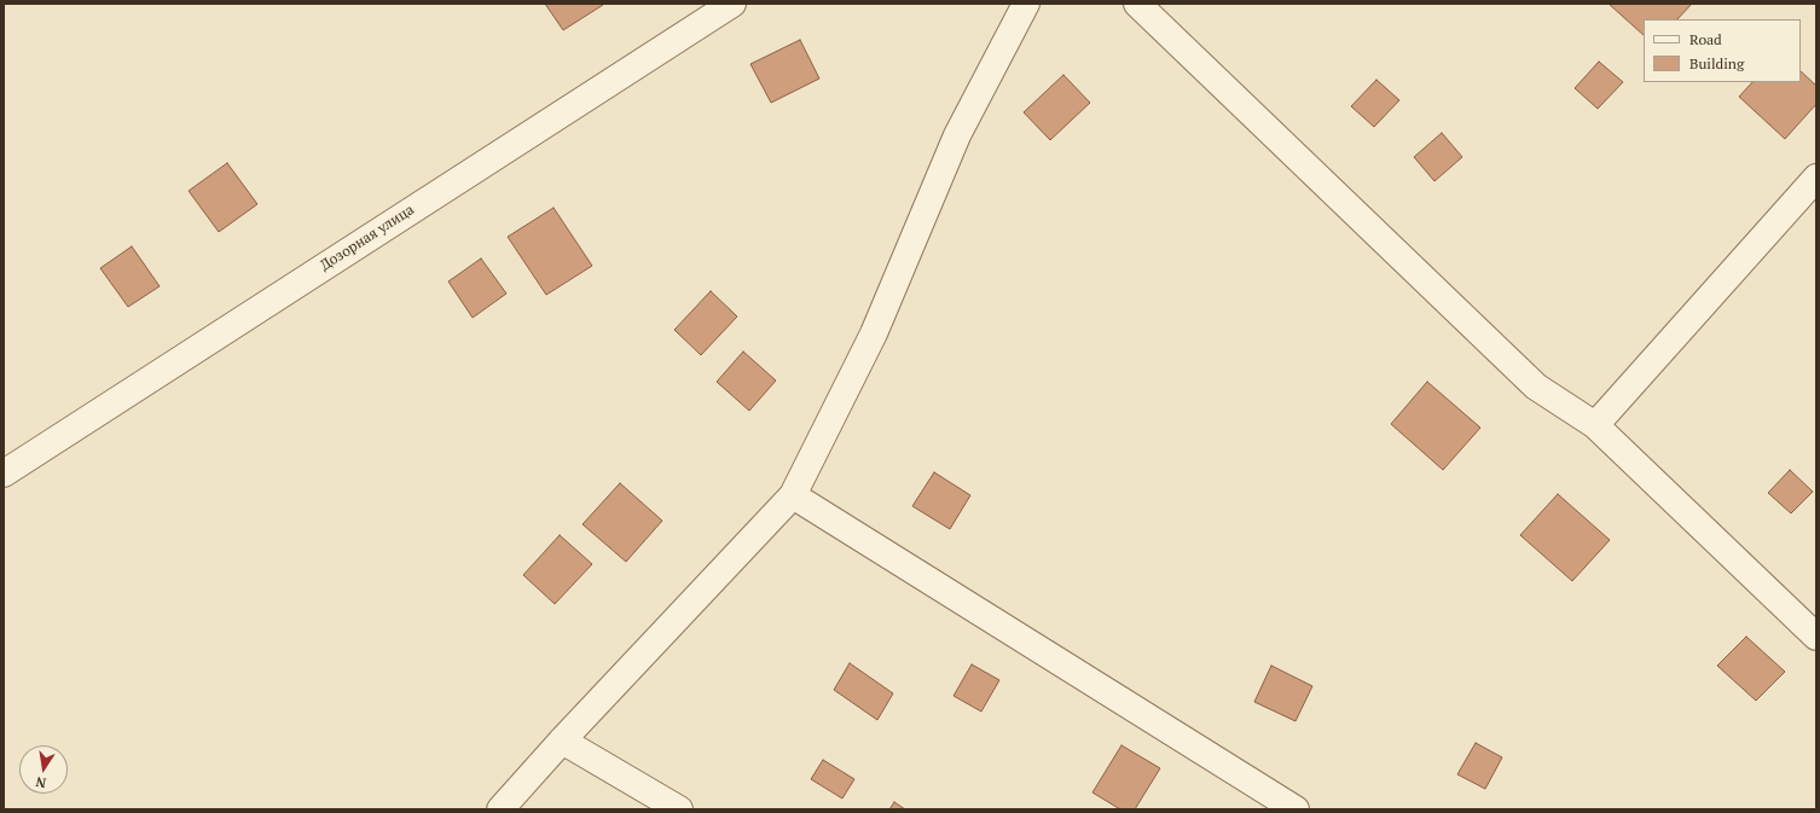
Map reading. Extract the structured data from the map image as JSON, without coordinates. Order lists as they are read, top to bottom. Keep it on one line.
{"streets":{"street":["Дозорная улица"]},"legend":["Road","Building"],"north":"bottom"}
